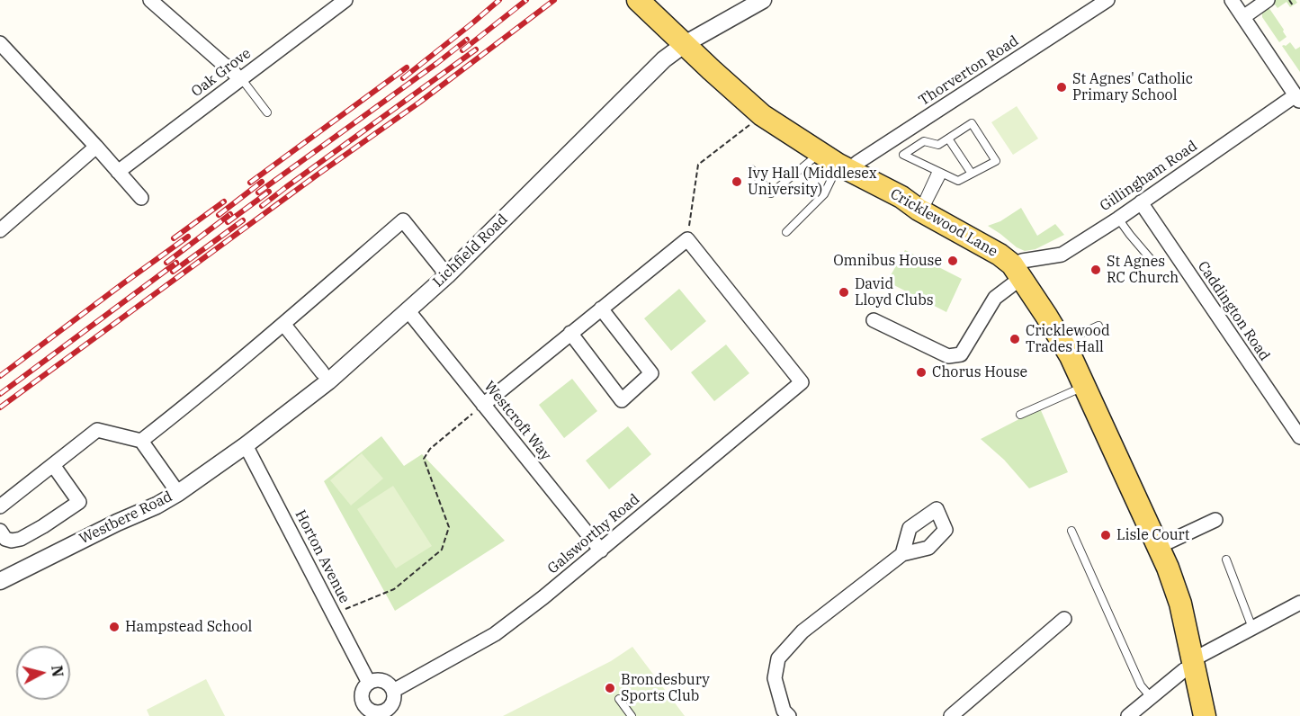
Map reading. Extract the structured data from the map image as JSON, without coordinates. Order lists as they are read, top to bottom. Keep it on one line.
{"streets":{"main road":["Cricklewood Lane"],"street":["Thorverton Road","Oak Grove","Gillingham Road","Lichfield Road","Caddington Road","Westcroft Way","Westbere Road","Galsworthy Road","Horton Avenue"]},"crossings":[["Thorverton Road","Cricklewood Lane"],["Gillingham Road","Cricklewood Lane"],["Gillingham Road","Caddington Road"],["Cricklewood Lane","Lichfield Road"],["Lichfield Road","Westcroft Way"],["Lichfield Road","Westbere Road"],["Lichfield Road","Horton Avenue"],["Westcroft Way","Galsworthy Road"],["Westbere Road","Horton Avenue"],["Galsworthy Road","Horton Avenue"]],"places":["St Agnes' Catholic Primary School","Ivy Hall (Middlesex University)","Omnibus House","St Agnes RC Church","David Lloyd Clubs","Cricklewood Trades Hall","Chorus House","Lisle Court","Hampstead School","Brondesbury Sports Club"],"north":"right"}
